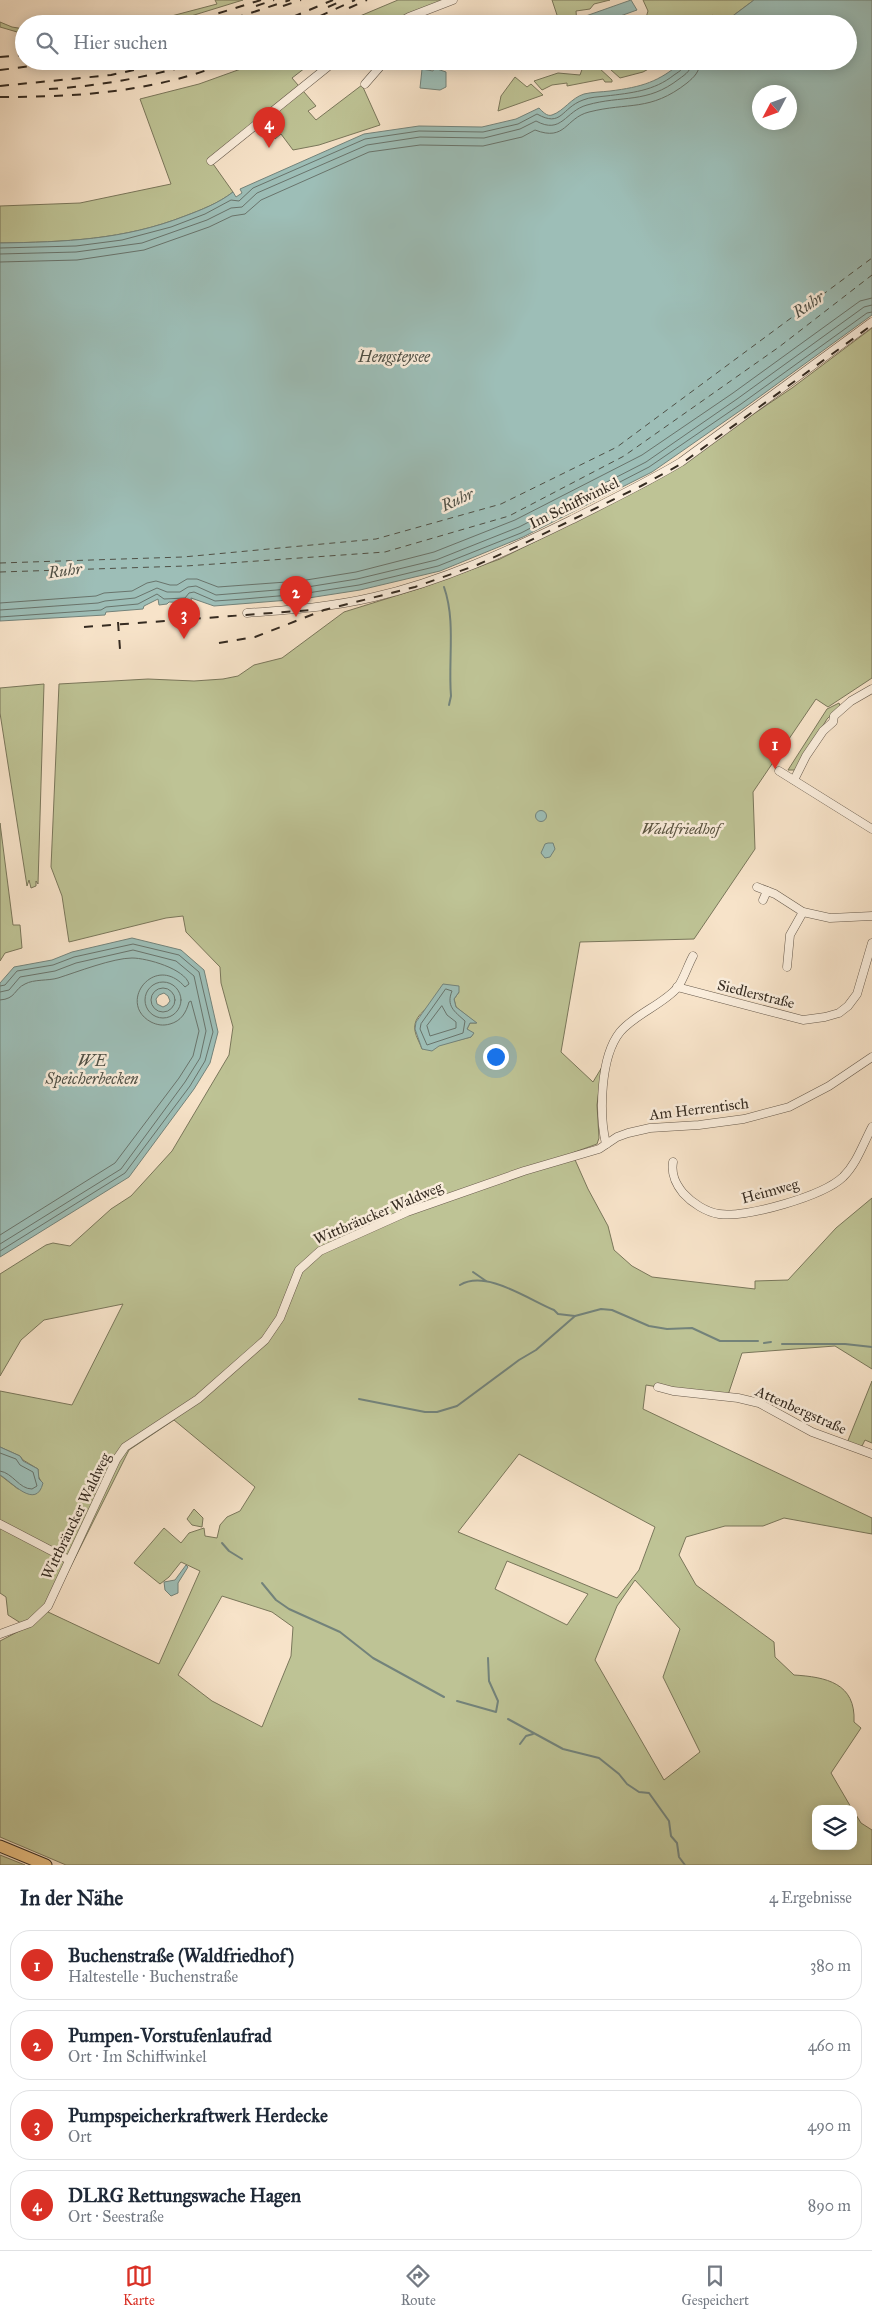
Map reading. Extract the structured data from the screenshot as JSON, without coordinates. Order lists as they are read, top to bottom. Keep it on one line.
{"streets":{"street":["Im Schiffwinkel","Siedlerstraße","Am Herrentisch","Heimweg","Wittbräucker Waldweg","Attenbergstraße"]},"crossings":[["Am Herrentisch","Wittbräucker Waldweg"]],"water":["Ruhr","Hengsteysee","WE Speicherbecken"],"parks":["Waldfriedhof"],"north":"bottom left","page":{"search":"Hier suchen","pins":["4","2","3","1"],"heading":["In der Nähe","4 Ergebnisse"],"list":[{"mark":"1","name":"Buchenstraße (Waldfriedhof)","note":"Haltestelle · Buchenstraße","value":"380 m"},{"mark":"2","name":"Pumpen-Vorstufenlaufrad","note":"Ort · Im Schiffwinkel","value":"460 m"},{"mark":"3","name":"Pumpspeicherkraftwerk Herdecke","note":"Ort","value":"490 m"},{"mark":"4","name":"DLRG Rettungswache Hagen","note":"Ort · Seestraße","value":"890 m"}],"nav":["Karte","Route","Gespeichert"]}}
